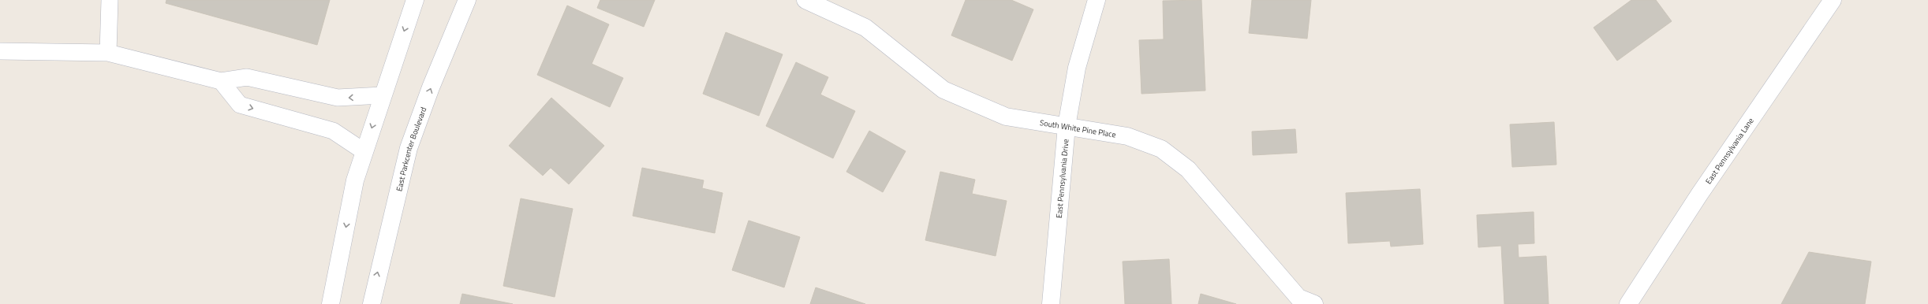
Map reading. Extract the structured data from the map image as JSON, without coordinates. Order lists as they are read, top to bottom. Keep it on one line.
{"streets":{"street":["South White Pine Place","East Parkcenter Boulevard","East Pennsylvania Lane","East Pennsylvania Drive"]},"crossings":[["South White Pine Place","East Pennsylvania Drive"]]}
